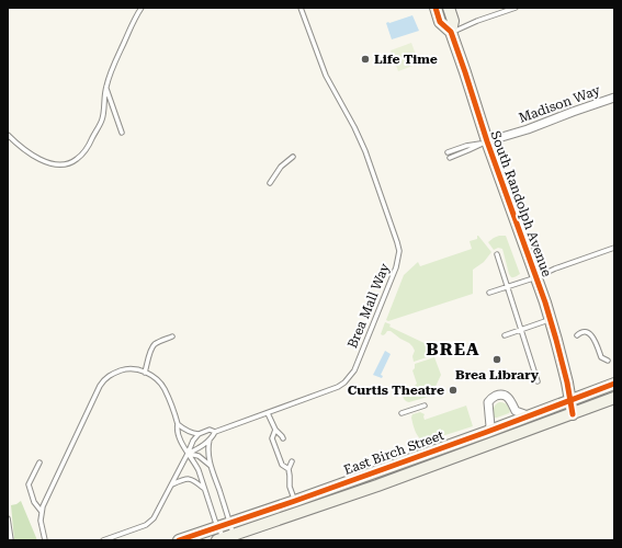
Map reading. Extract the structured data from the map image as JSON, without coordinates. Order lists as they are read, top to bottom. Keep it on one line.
{"streets":{"street":["Madison Way","South Randolph Avenue","East Birch Street"],"lane":["Brea Mall Way"]},"crossings":[["Madison Way","South Randolph Avenue"],["South Randolph Avenue","East Birch Street"]],"districts":["BREA"],"places":["Life Time","Brea Library","Curtis Theatre"]}
